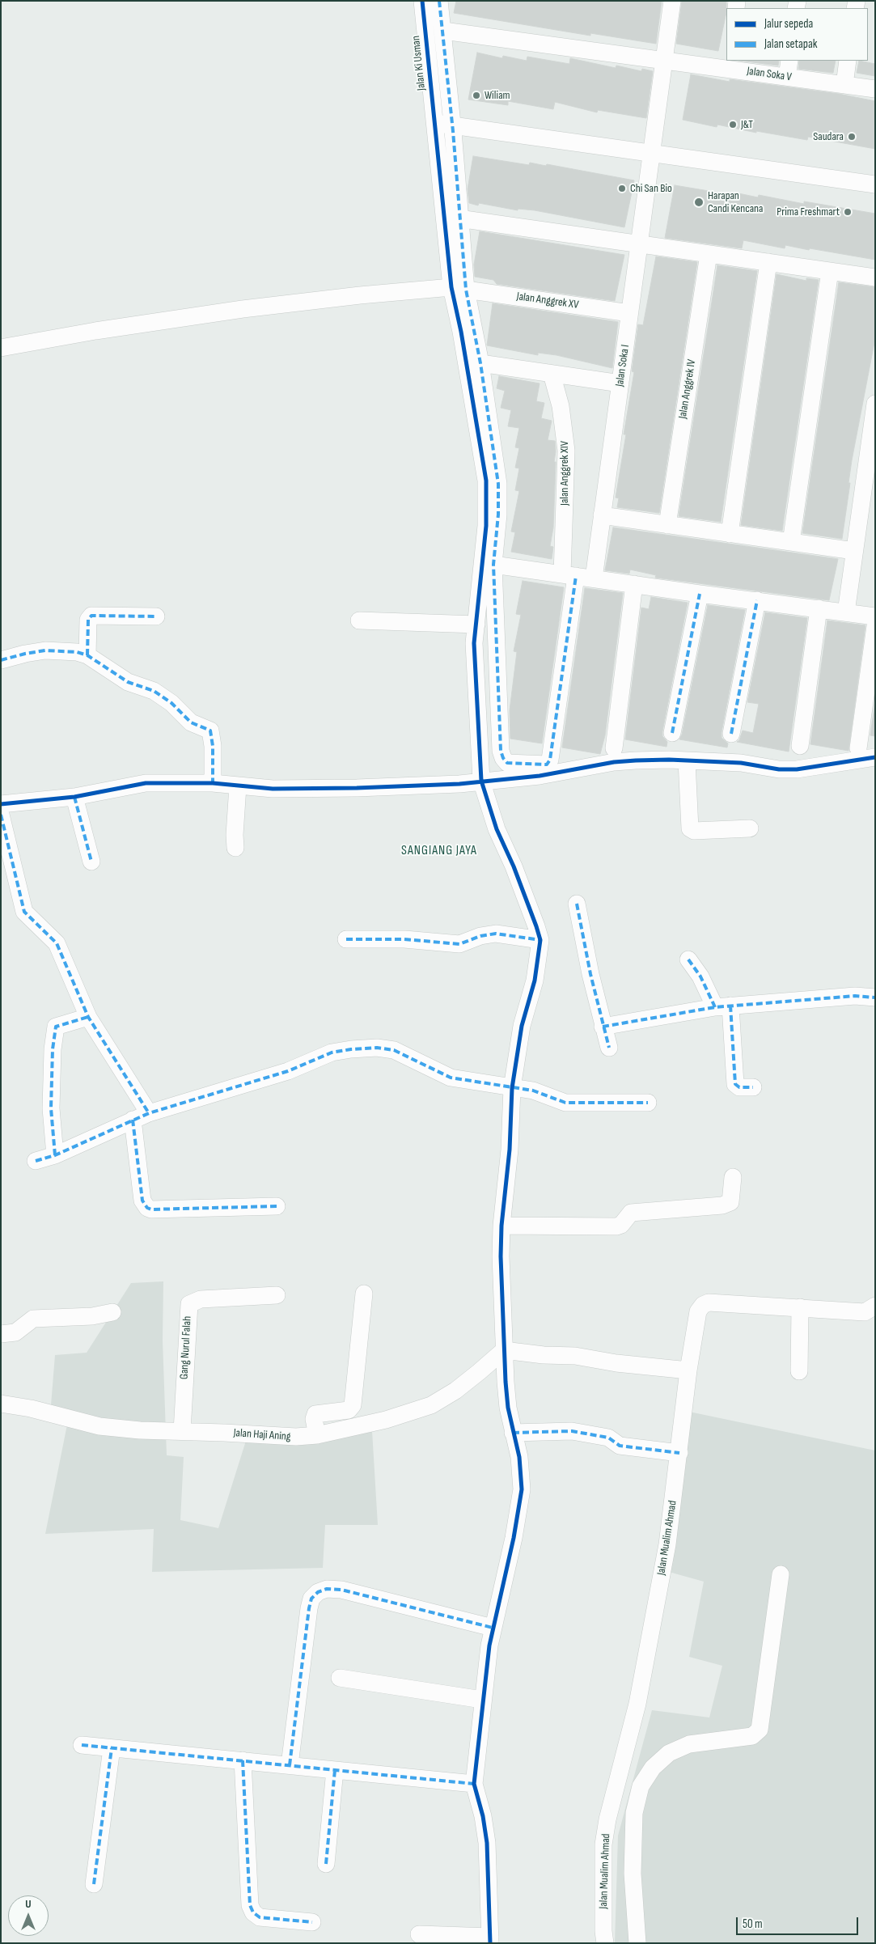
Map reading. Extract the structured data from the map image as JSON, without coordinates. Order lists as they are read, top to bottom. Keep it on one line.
{"streets":{"street":["Jalan Ki Usman","Jalan Soka V","Jalan Anggrek XV","Jalan Soka I","Jalan Anggrek IV","Jalan Anggrek XIV","Gang Nurul Falah","Jalan Haji Aning","Jalan Mualim Ahmad"]},"crossings":[["Jalan Ki Usman","Jalan Anggrek XV"],["Jalan Soka V","Jalan Soka I"],["Jalan Anggrek XV","Jalan Soka I"],["Gang Nurul Falah","Jalan Haji Aning"]],"districts":["SANGIANG JAYA"],"places":["Wiliam","J&T","Saudara","Chi San Bio","Harapan Candi Kencana","Prima Freshmart"],"legend":["Jalur sepeda","Jalan setapak"],"scale_bar":"50 m","north":"top"}
